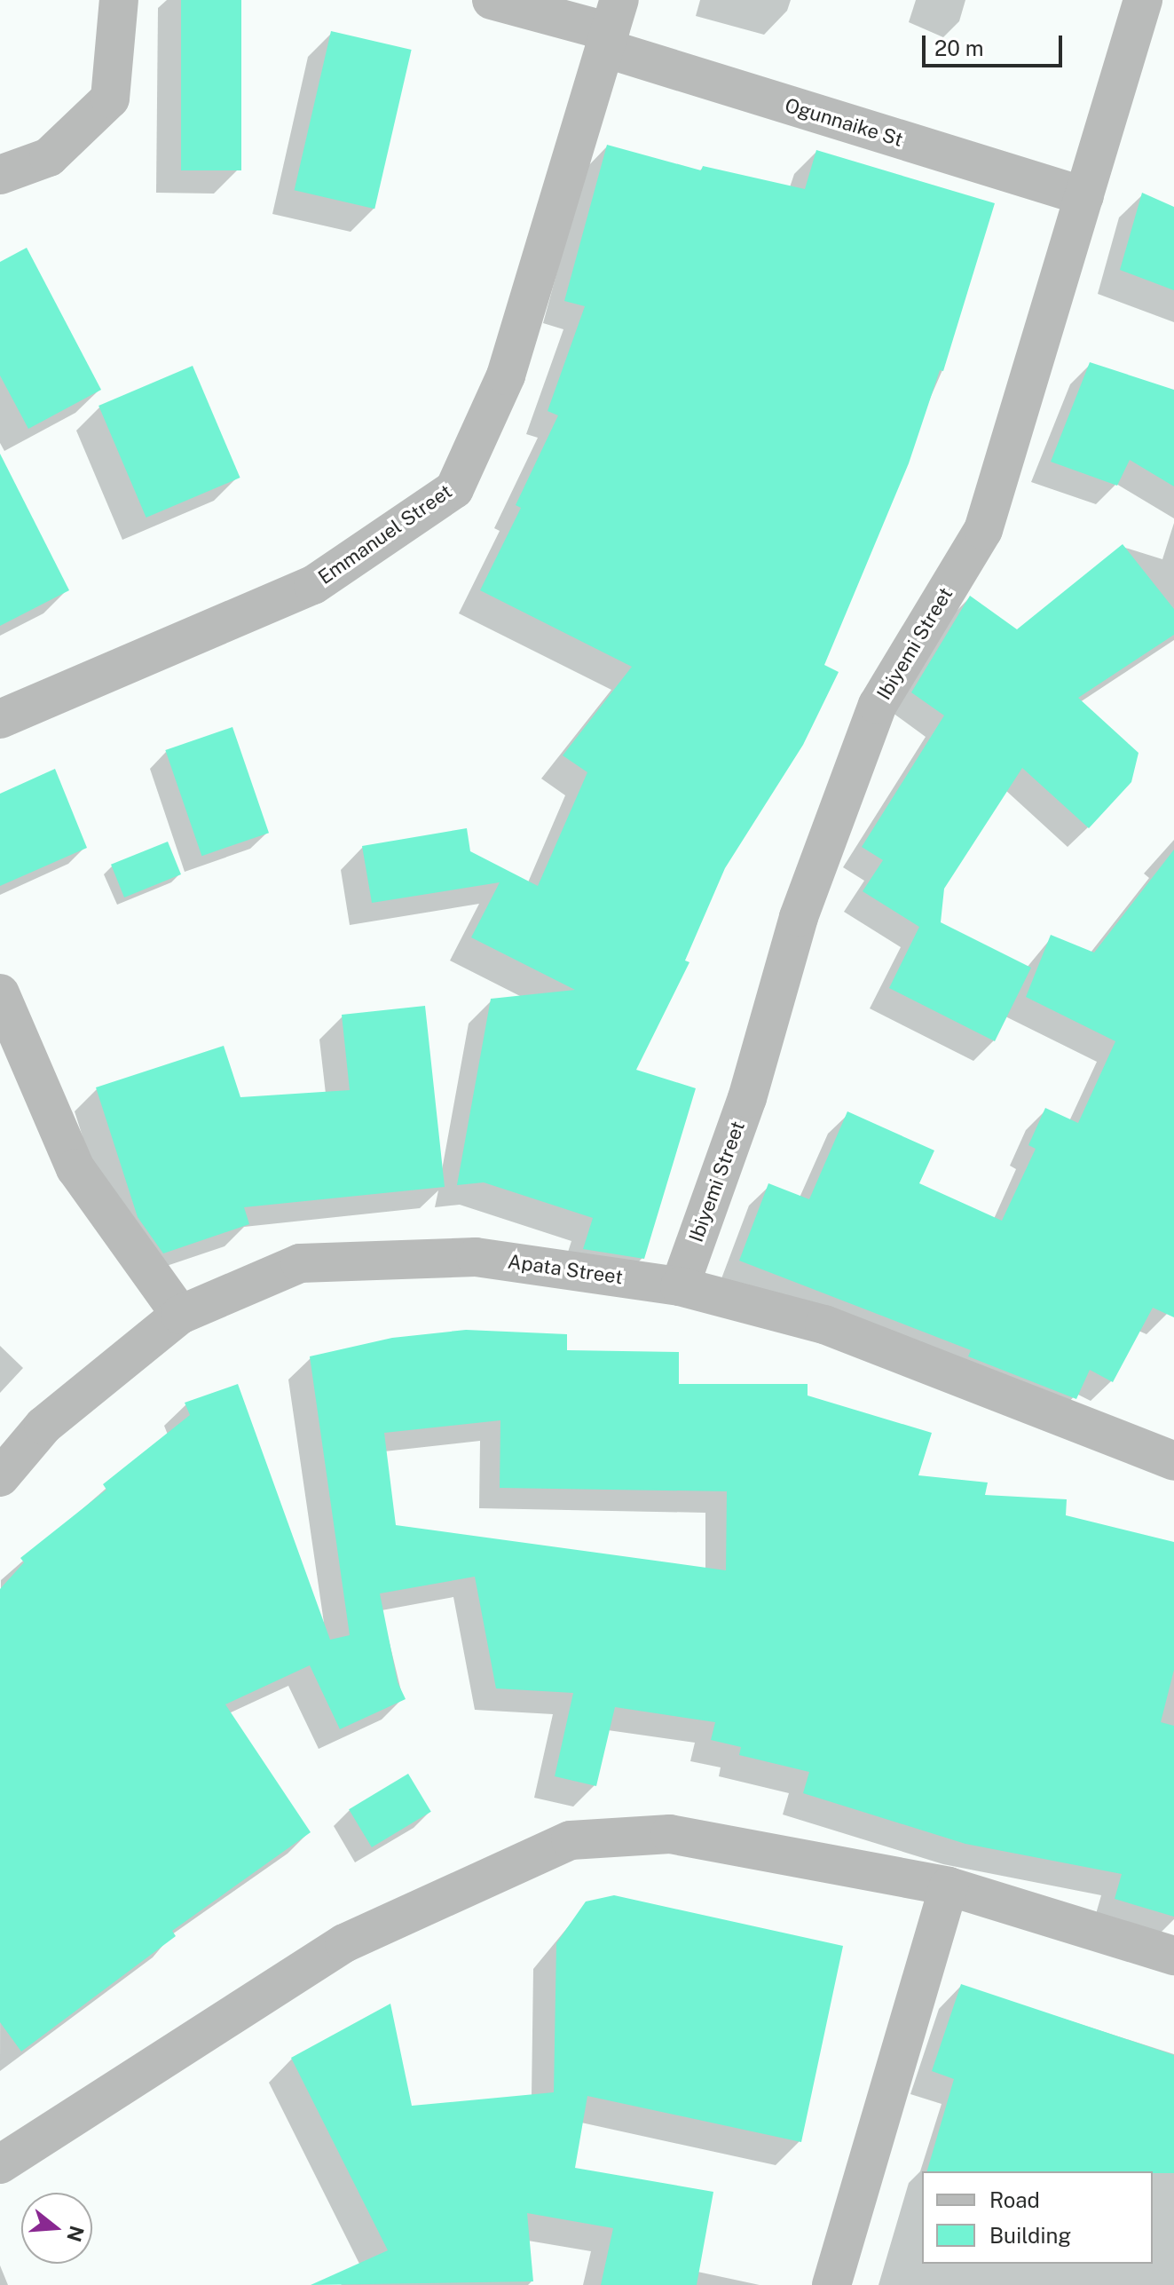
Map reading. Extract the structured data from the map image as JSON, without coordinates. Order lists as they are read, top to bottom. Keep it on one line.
{"streets":{"street":["Ogunnaike St","Emmanuel Street","Ibiyemi Street","Apata Street"]},"crossings":[["Ogunnaike St","Emmanuel Street"],["Ogunnaike St","Ibiyemi Street"],["Ibiyemi Street","Apata Street"]],"legend":["Road","Building"],"scale_bar":"20 m","north":"right"}
